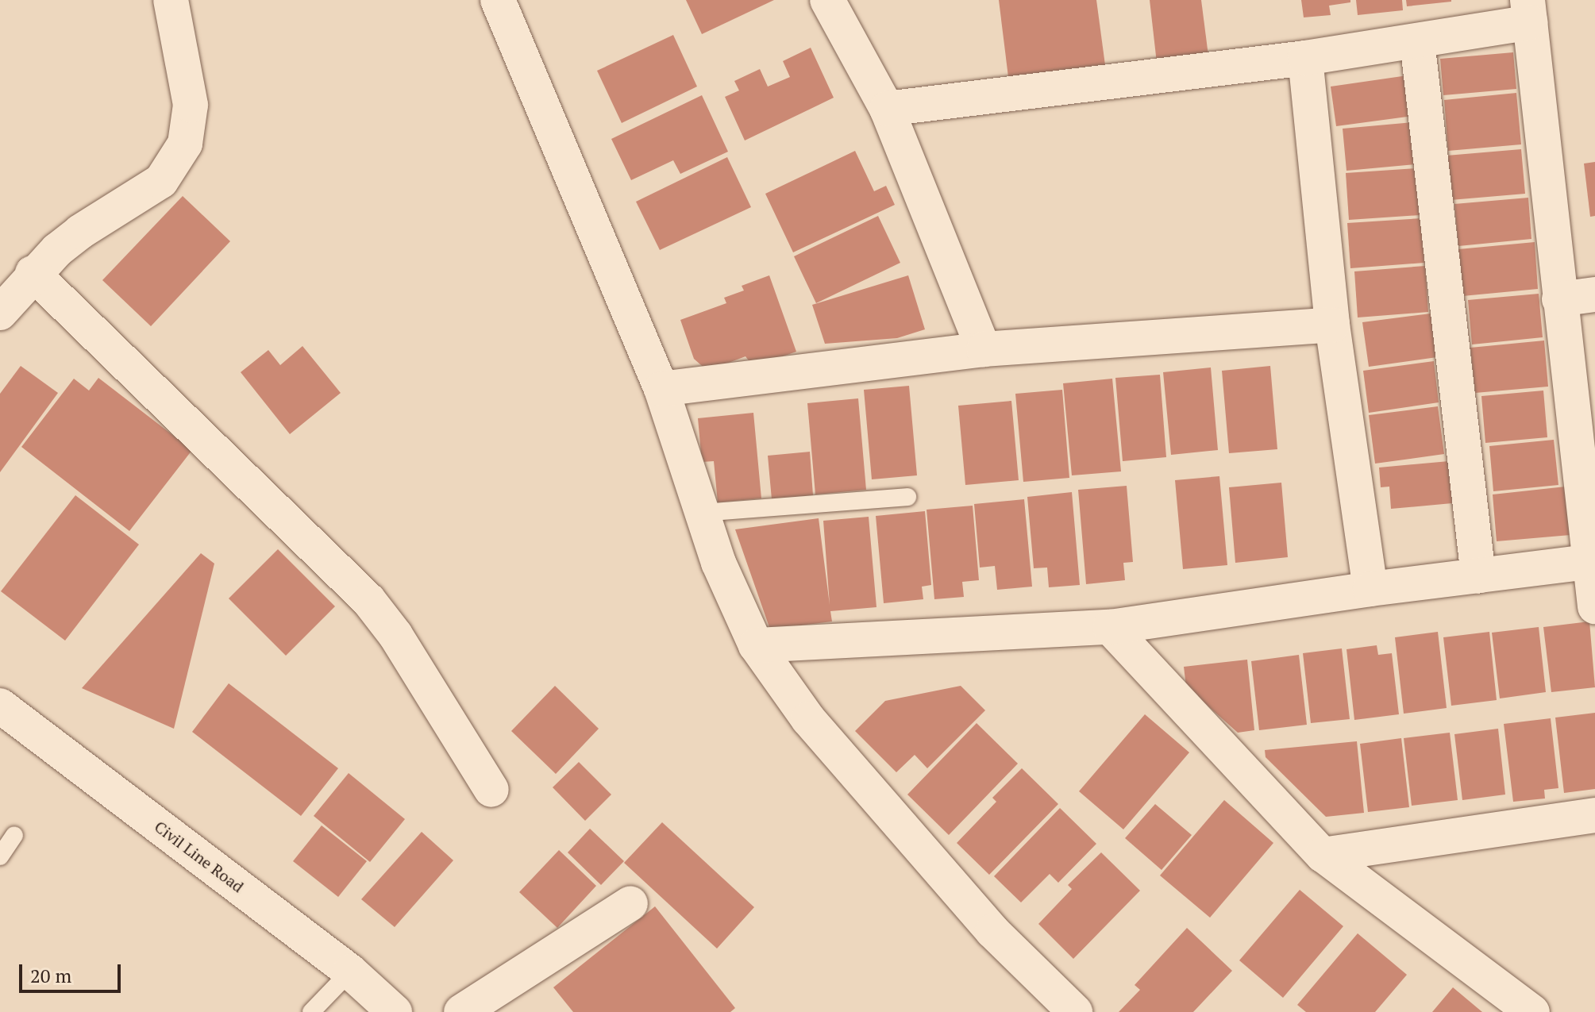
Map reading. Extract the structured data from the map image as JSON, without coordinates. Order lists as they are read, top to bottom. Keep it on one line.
{"streets":{"street":["Civil Line Road"]},"scale_bar":"20 m"}
